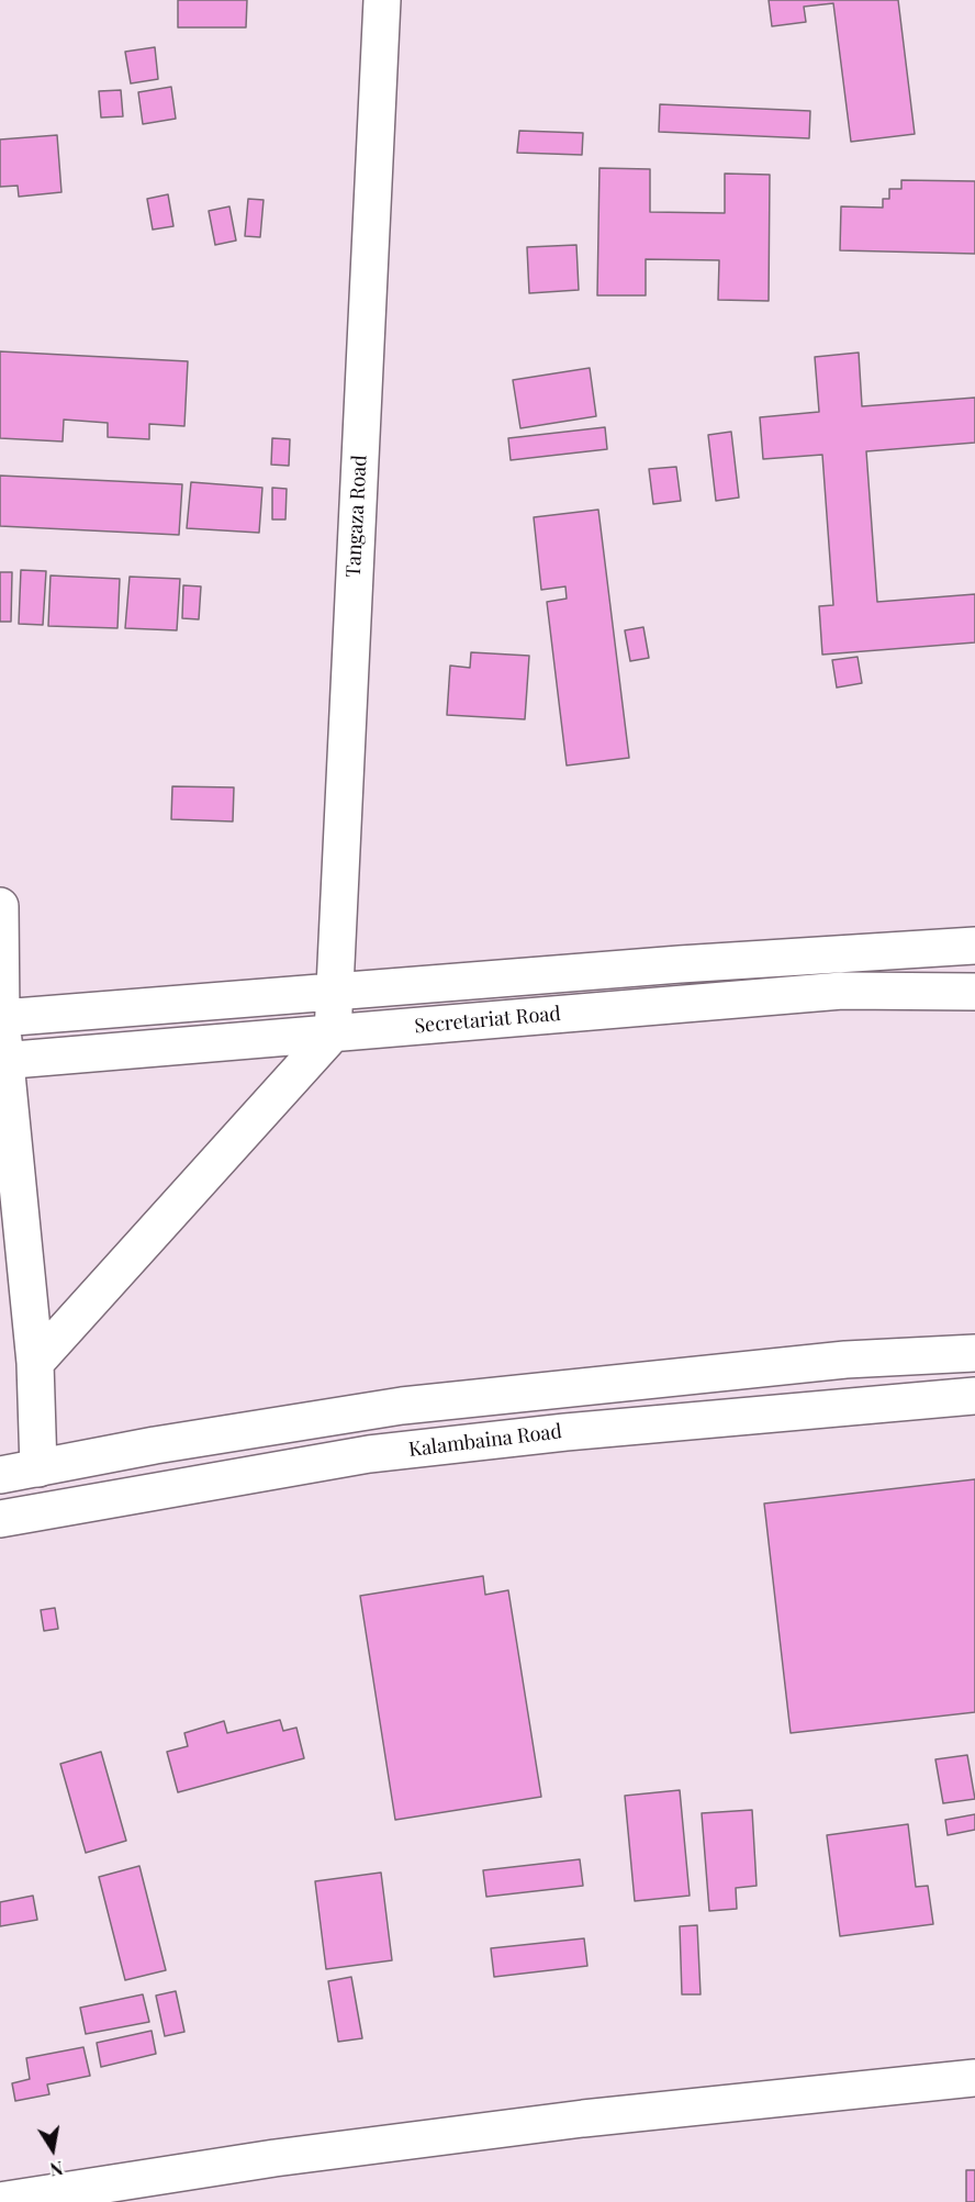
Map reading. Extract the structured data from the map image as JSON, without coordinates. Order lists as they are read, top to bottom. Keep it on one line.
{"streets":{"street":["Tangaza Road","Secretariat Road","Kalambaina Road"]},"crossings":[["Tangaza Road","Secretariat Road"]],"north":"bottom"}
